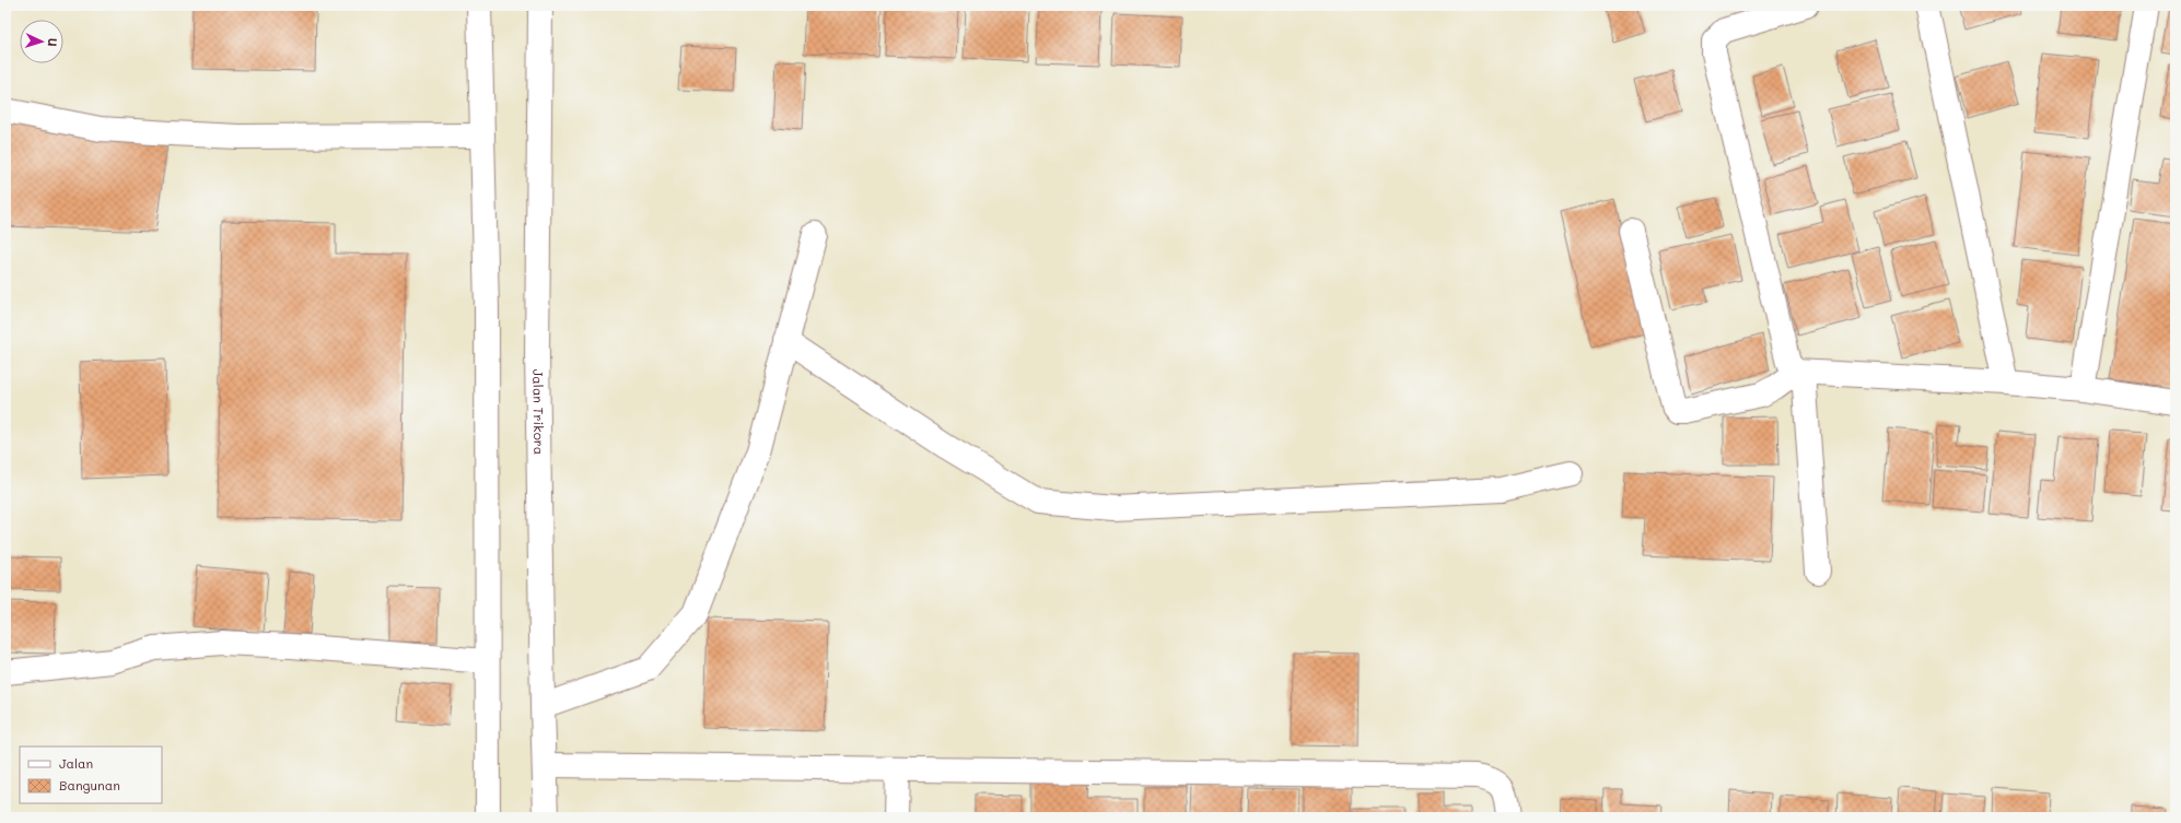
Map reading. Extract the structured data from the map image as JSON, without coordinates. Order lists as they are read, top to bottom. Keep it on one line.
{"streets":{"street":["Jalan Trikora"]},"legend":["Jalan","Bangunan"],"north":"right"}
